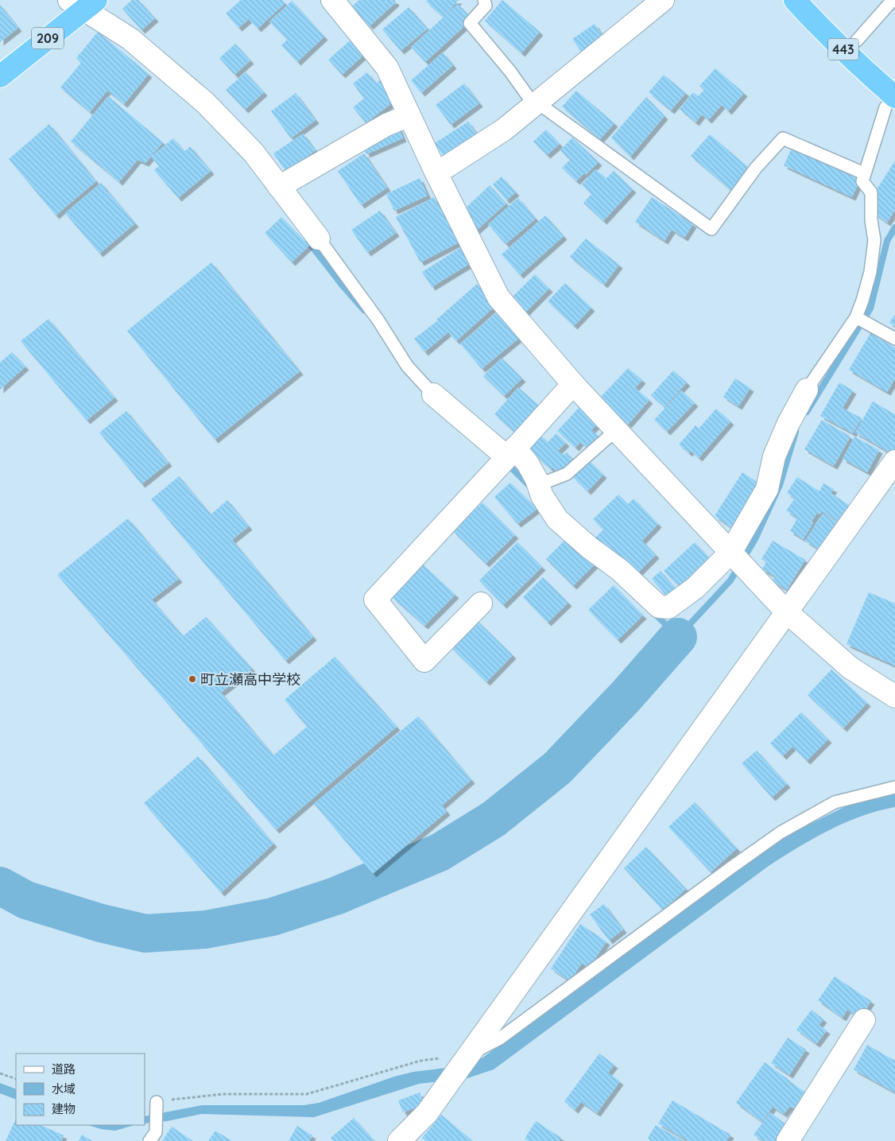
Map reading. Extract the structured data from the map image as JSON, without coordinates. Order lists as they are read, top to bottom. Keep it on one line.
{"streets":{"highway":["209","443"]},"places":["町立瀬高中学校"],"legend":["道路","水域","建物"]}
